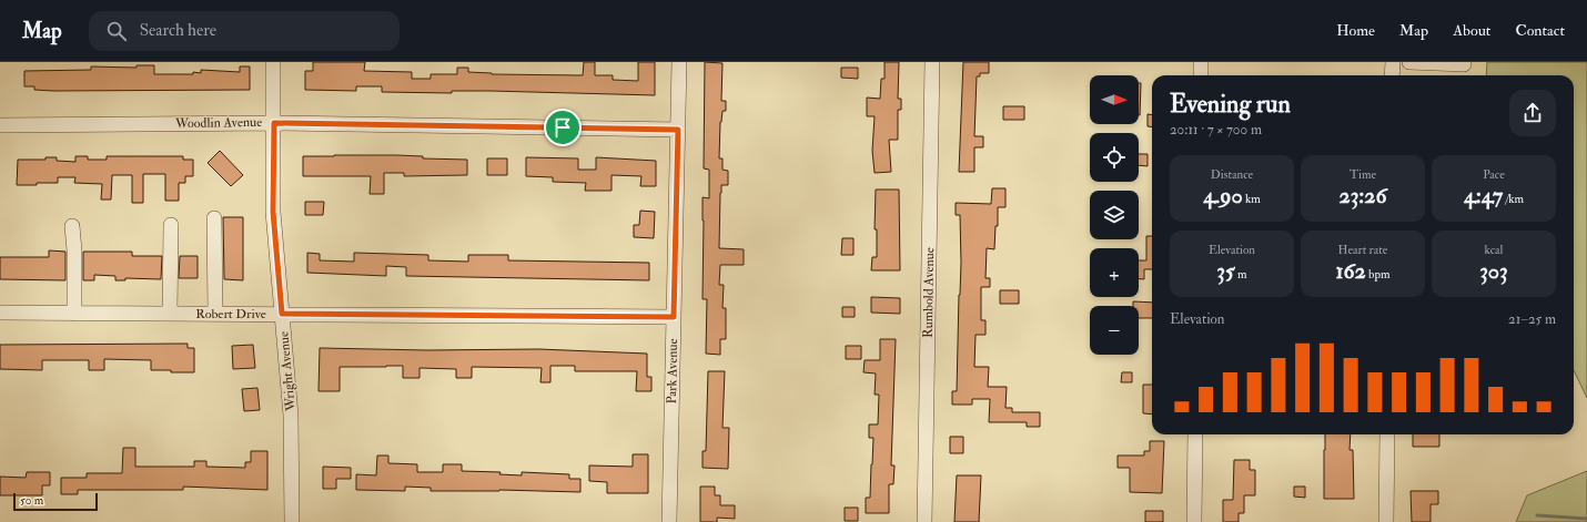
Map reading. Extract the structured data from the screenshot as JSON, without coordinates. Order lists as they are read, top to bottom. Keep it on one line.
{"streets":{"street":["Woodlin Avenue","Rumbold Avenue","Robert Drive","Wright Avenue","Park Avenue"]},"crossings":[["Woodlin Avenue","Wright Avenue"],["Woodlin Avenue","Park Avenue"],["Robert Drive","Wright Avenue"],["Robert Drive","Park Avenue"]],"scale_bar":"50 m","north":"right","page":{"header":"Map","search":"Search here","nav":["Home","Map","About","Contact"],"map_buttons":["+","−"],"heading":["Evening run","20:11 · 7 × 700 m"],"stats":[["Distance","4.90 km"],["Time","23:26"],["Pace","4:47 /km"],["Elevation","35 m"],["Heart rate","162 bpm"],["kcal","303"]],"chart":["Elevation","21–25 m"],"scale":"50 m"}}
